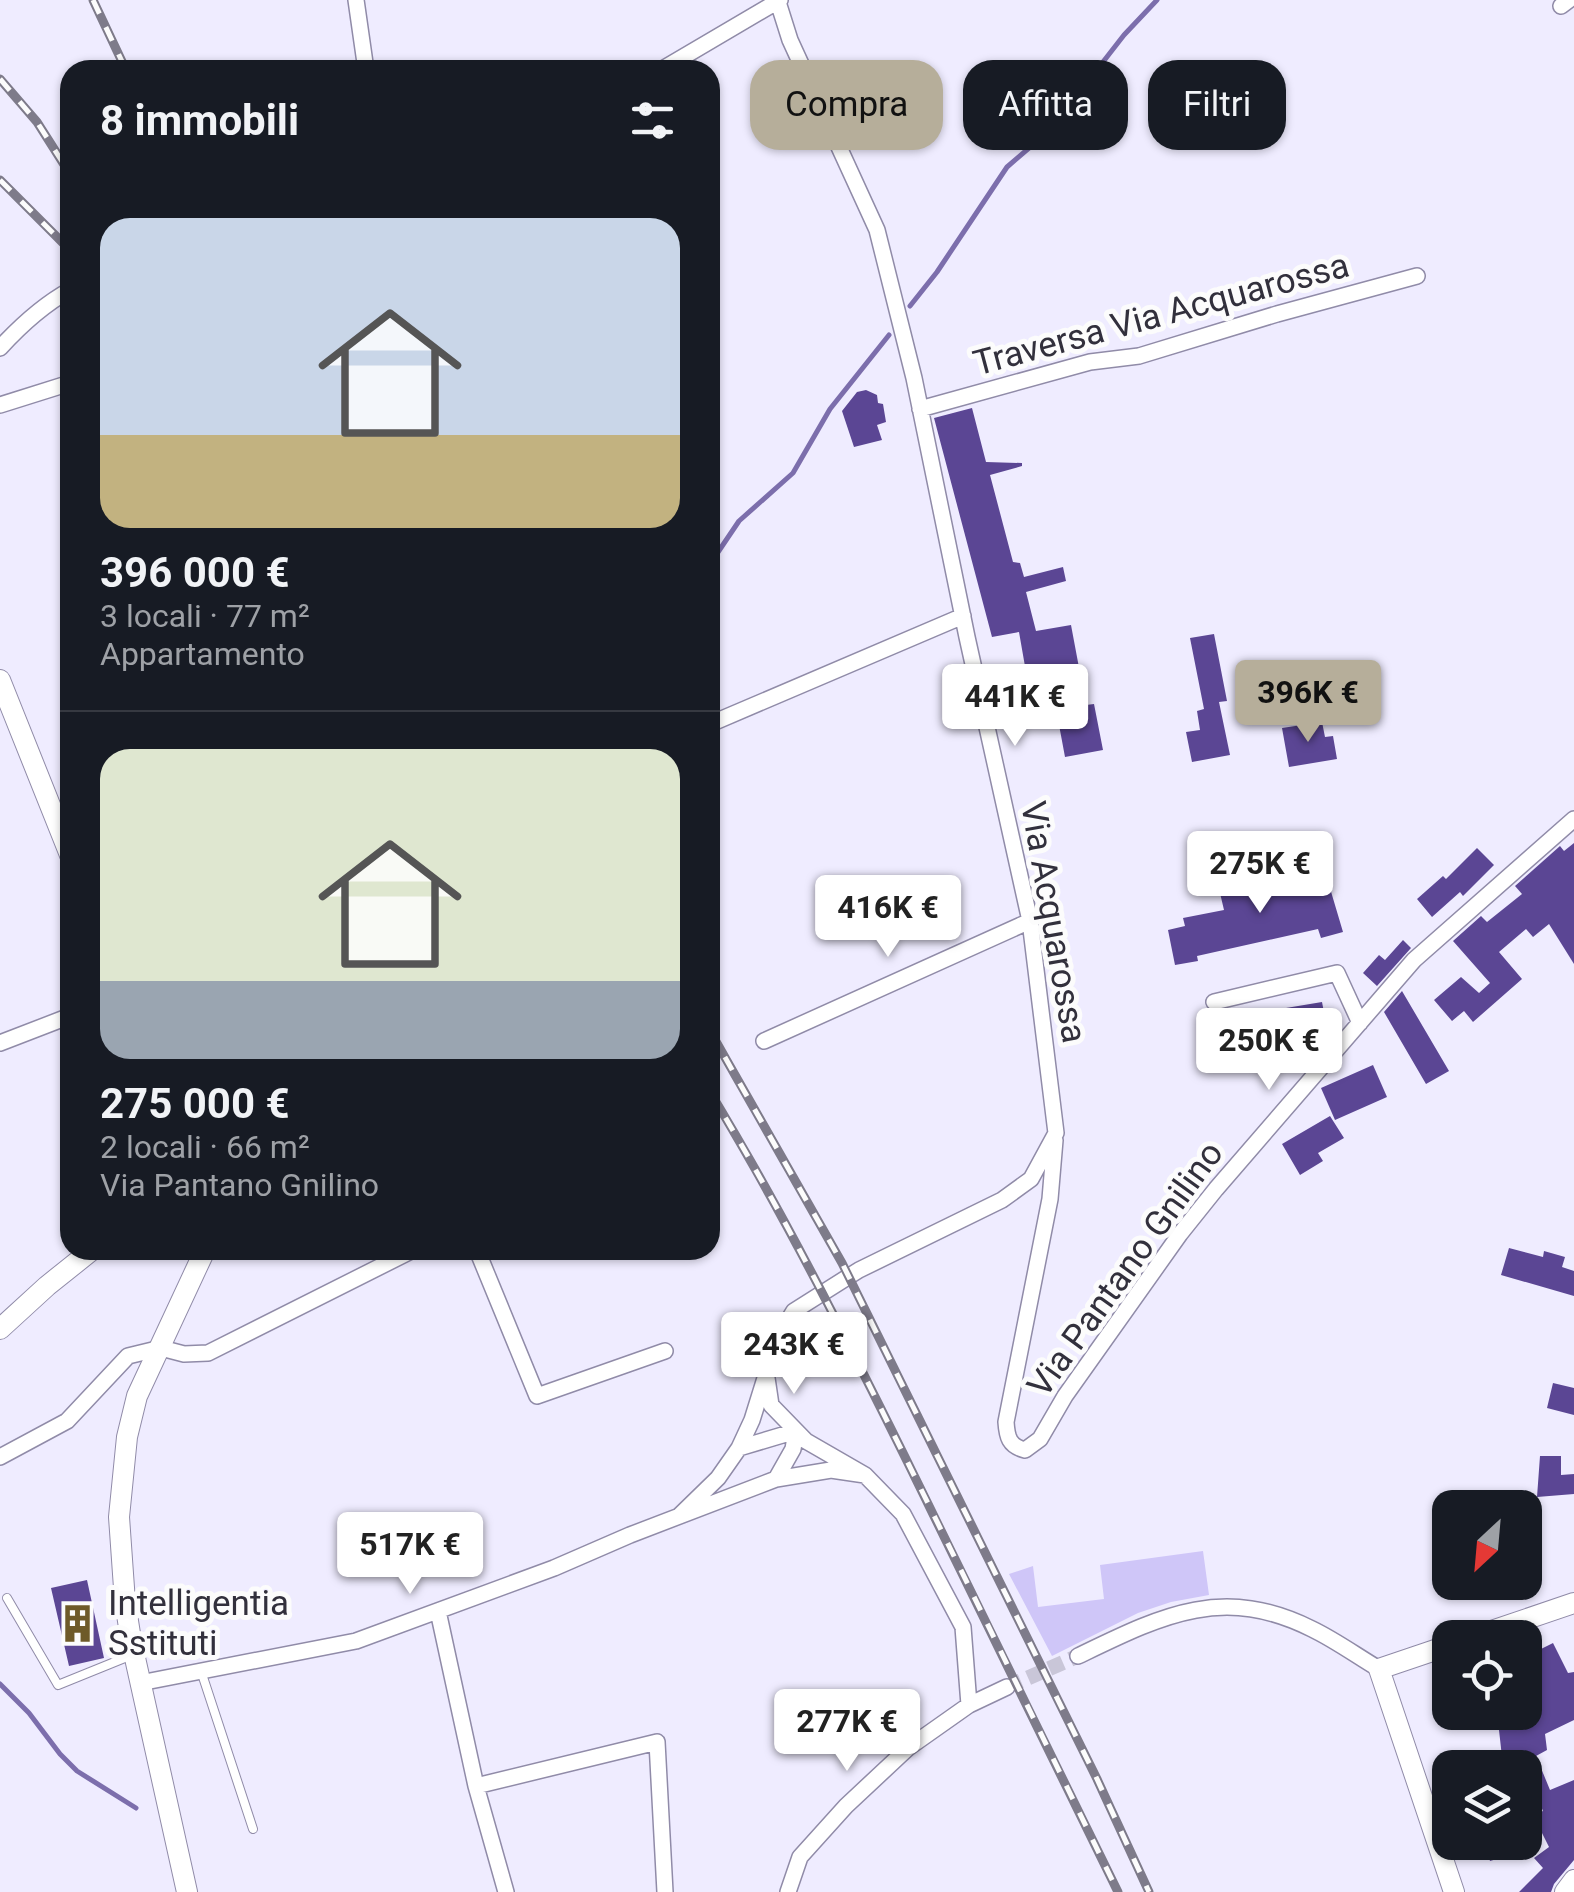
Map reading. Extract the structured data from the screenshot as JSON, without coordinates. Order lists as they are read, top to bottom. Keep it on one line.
{"streets":{"street":["Traversa Via Acquarossa","Via Acquarossa","Via Pantano Gnilino"]},"crossings":[["Traversa Via Acquarossa","Via Acquarossa"],["Via Acquarossa","Via Pantano Gnilino"]],"places":{"building":["Intelligentia Sstituti"]},"north":"bottom left","page":{"chip":["Compra","Affitta","Filtri"],"heading":"8 immobili","list":[{"name":"396 000 €","note":"3 locali · 77 m² · Appartamento"},{"name":"275 000 €","note":"2 locali · 66 m² · Via Pantano Gnilino"}],"price":["396K €","441K €","275K €","416K €","250K €","243K €","517K €","277K €"]}}
